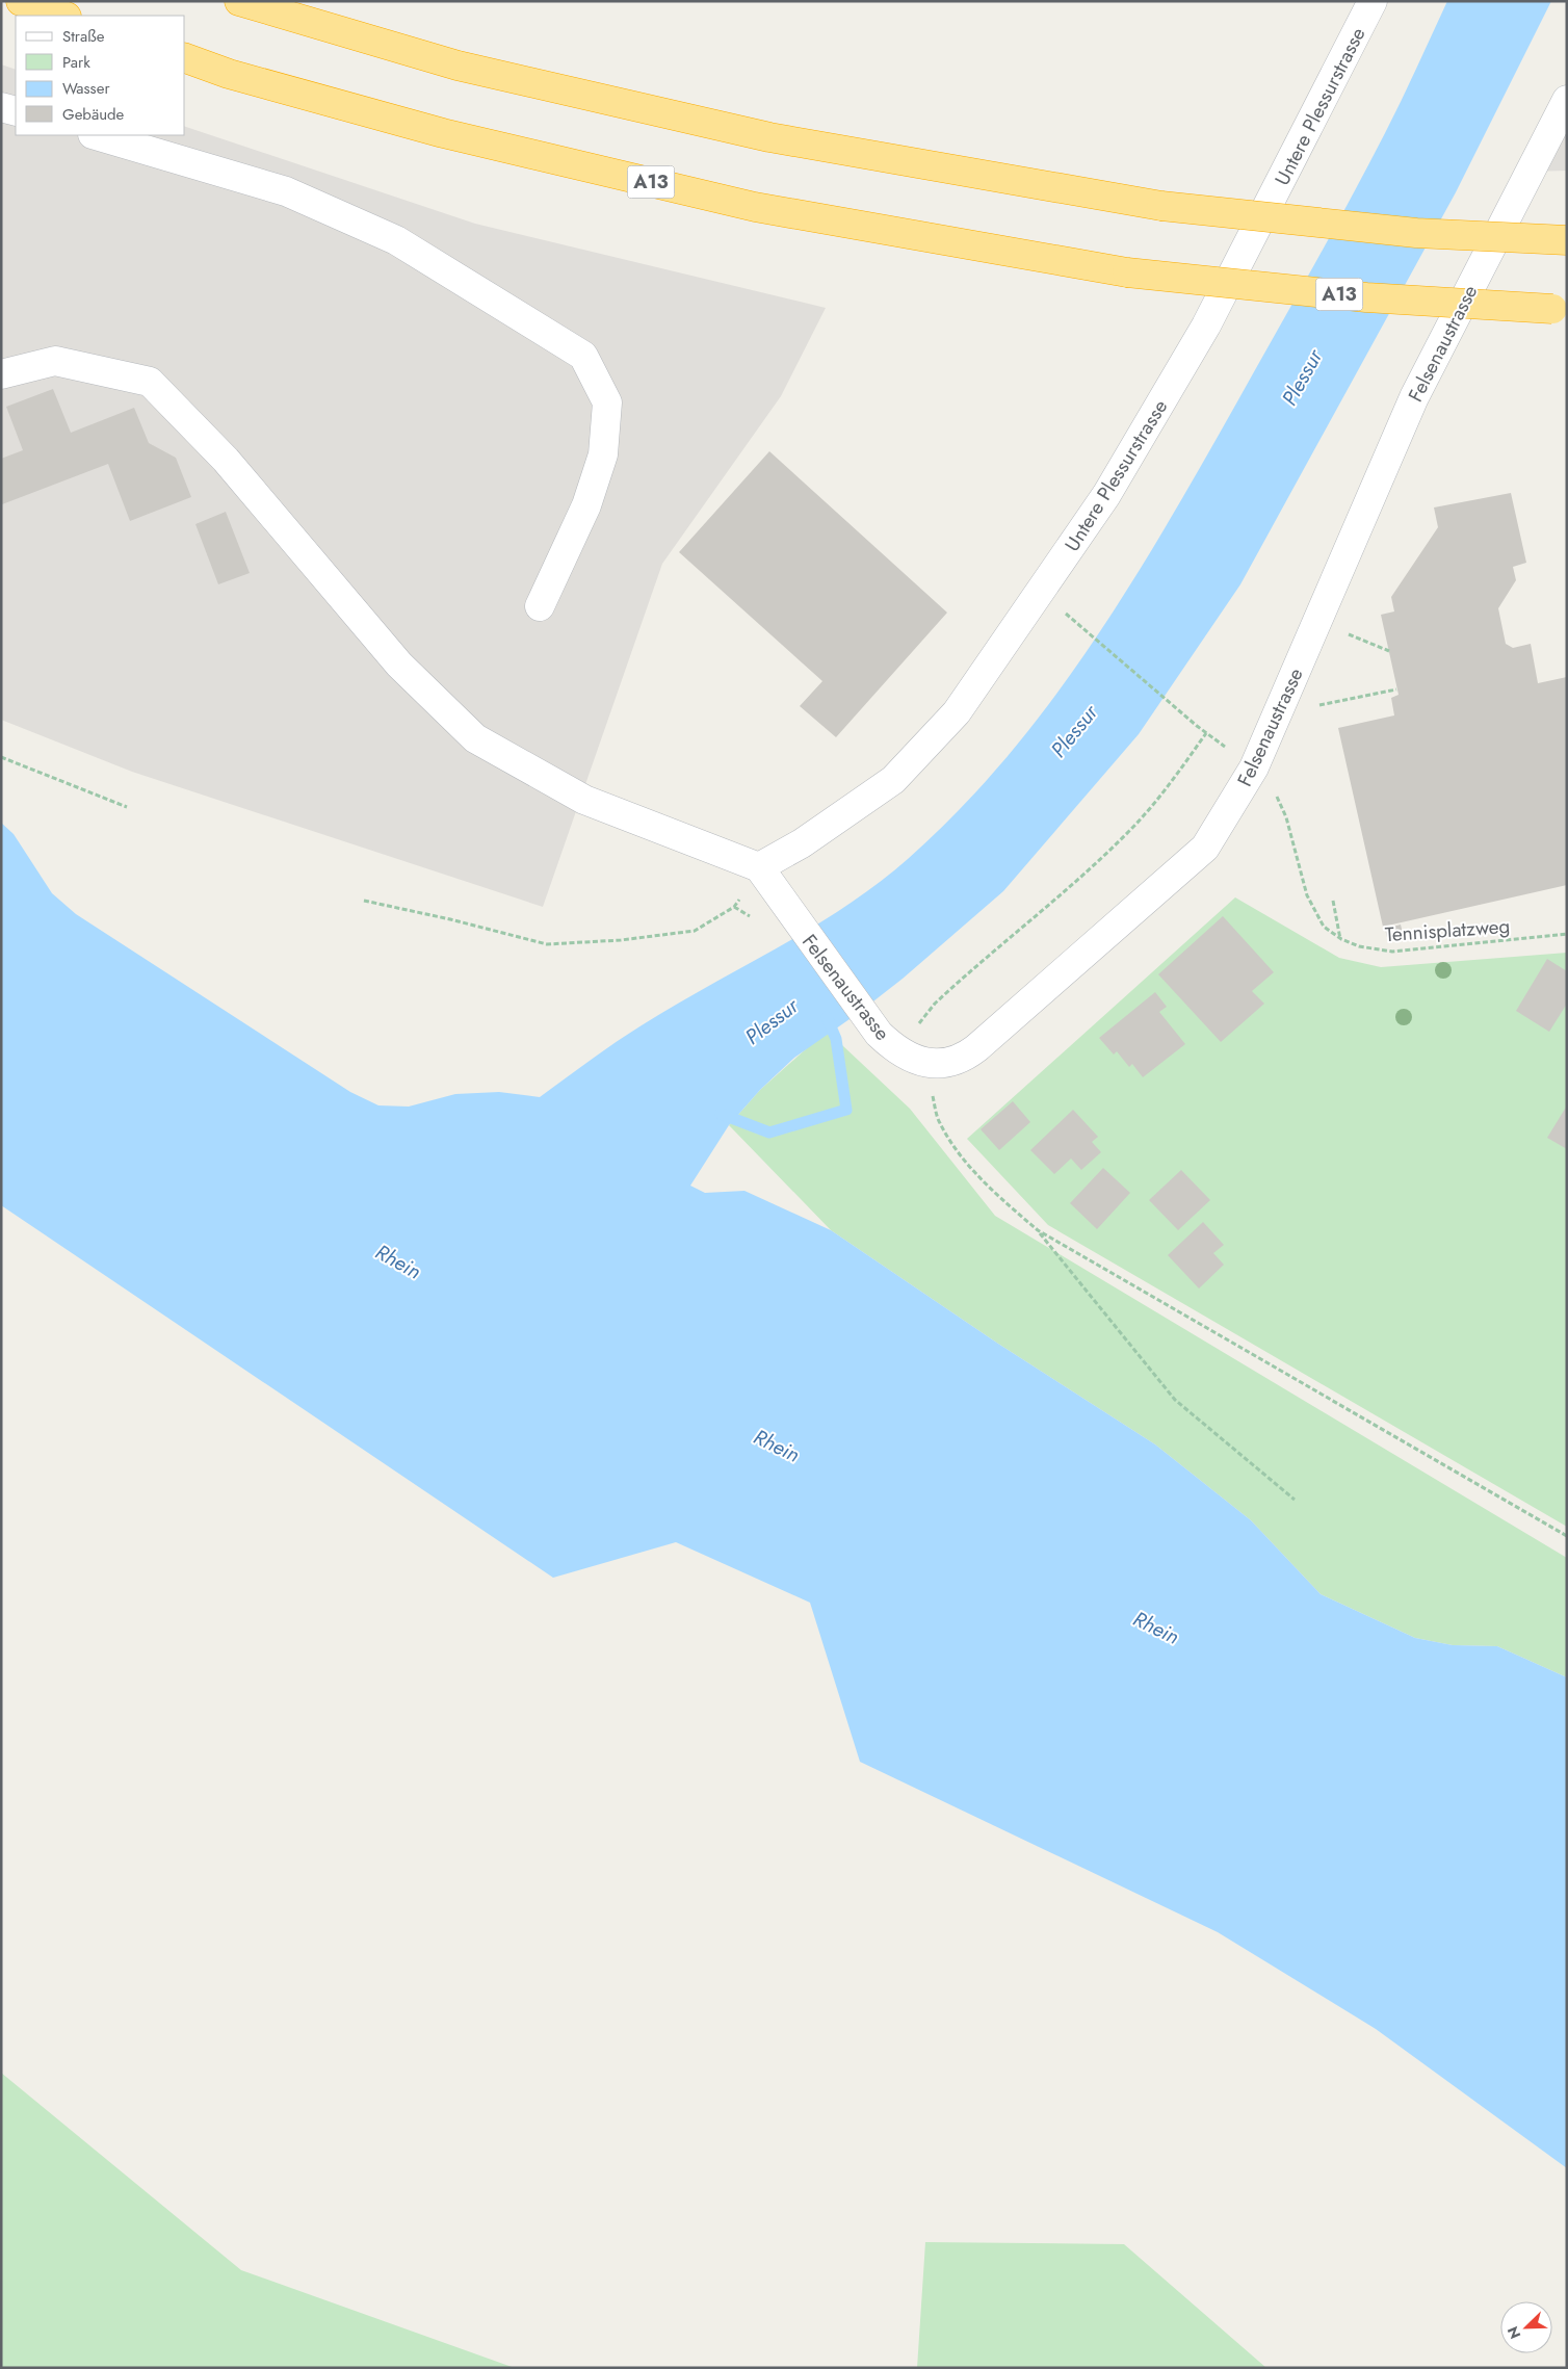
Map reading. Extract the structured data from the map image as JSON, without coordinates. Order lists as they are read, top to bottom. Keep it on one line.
{"streets":{"highway":["A13"],"street":["Untere Plessurstrasse","Felsenaustrasse"],"path":["Tennisplatzweg"]},"crossings":[["Untere Plessurstrasse","Felsenaustrasse"],["Felsenaustrasse","Tennisplatzweg"]],"water":["Plessur","Rhein"],"legend":["Straße","Park","Wasser","Gebäude"],"north":"bottom left"}
